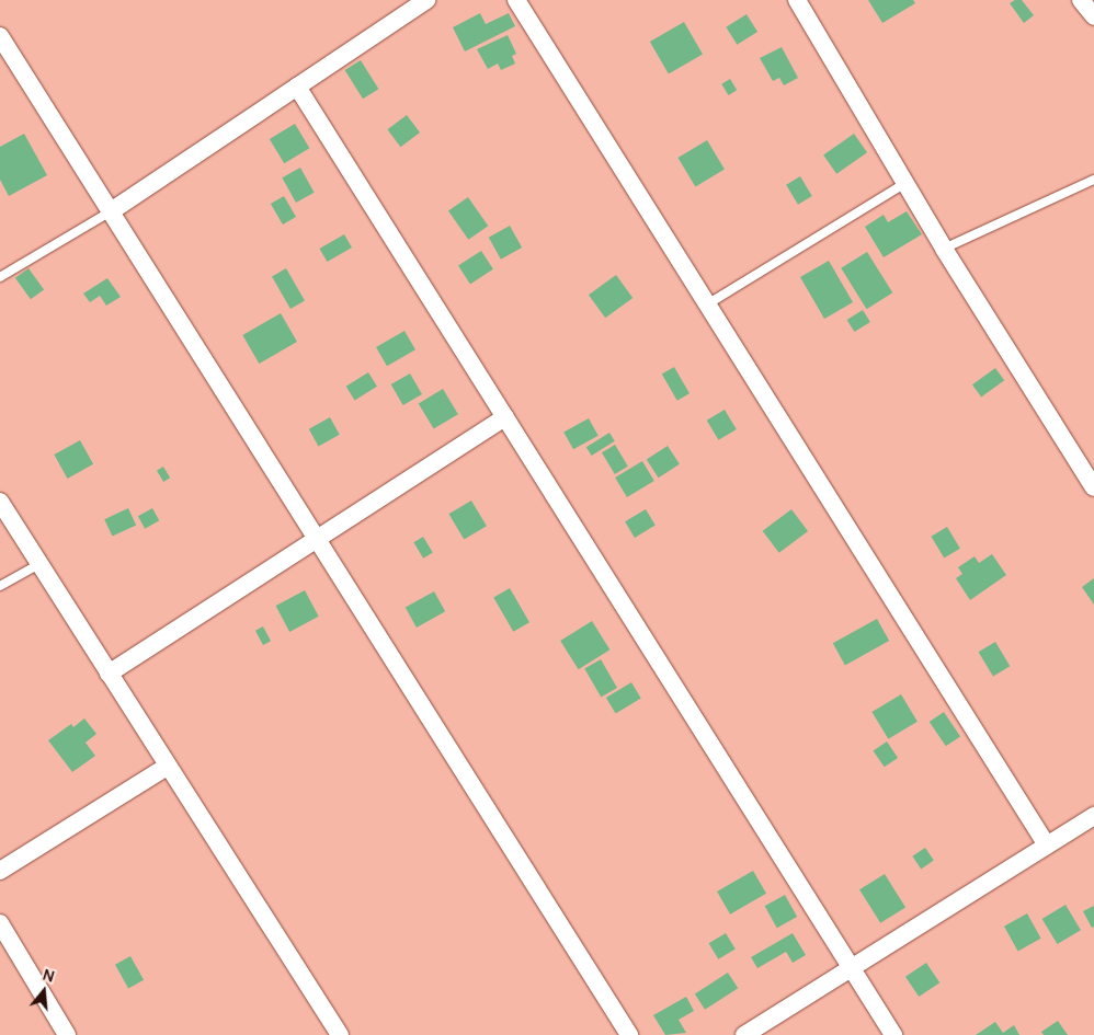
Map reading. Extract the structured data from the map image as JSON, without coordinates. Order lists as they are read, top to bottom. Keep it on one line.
{"north":"top"}
